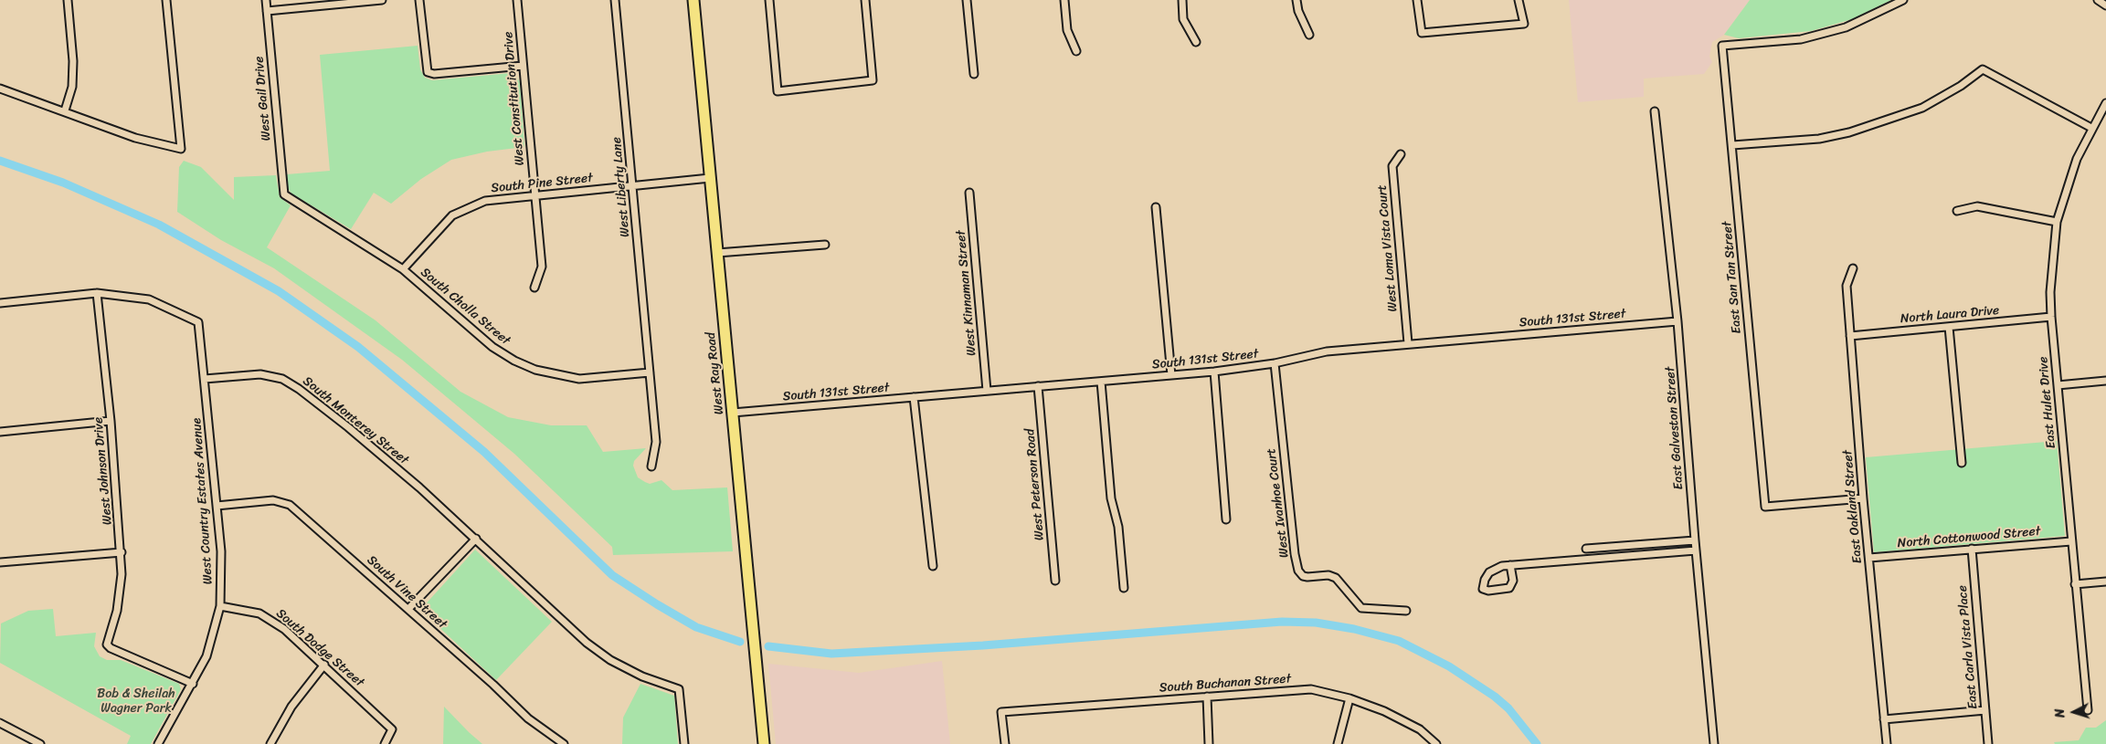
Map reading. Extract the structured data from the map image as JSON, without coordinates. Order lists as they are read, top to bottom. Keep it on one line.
{"streets":{"main road":["West Ray Road"],"street":["West Gail Drive","West Constitution Drive","South Pine Street","West Liberty Lane","West Loma Vista Court","East San Tan Street","West Kinnaman Street","South Cholla Street","North Laura Drive","South 131st Street","East Hulet Drive","South Monterey Street","East Galveston Street","West Johnson Drive","West Peterson Road","West Country Estates Avenue","West Ivanhoe Court","East Oakland Street","North Cottonwood Street","South Vine Street","East Carla Vista Place","South Dodge Street","South Buchanan Street"]},"crossings":[["West Gail Drive","South Cholla Street"],["West Constitution Drive","South Pine Street"],["South Pine Street","West Liberty Lane"],["South Pine Street","South Cholla Street"],["South Pine Street","West Ray Road"],["West Liberty Lane","South Cholla Street"],["West Loma Vista Court","South 131st Street"],["East San Tan Street","East Oakland Street"],["West Kinnaman Street","South 131st Street"],["North Laura Drive","East Hulet Drive"],["North Laura Drive","East Oakland Street"],["South 131st Street","West Ray Road"],["South 131st Street","East Galveston Street"],["South 131st Street","West Peterson Road"],["South 131st Street","West Ivanhoe Court"],["East Hulet Drive","North Cottonwood Street"],["South Monterey Street","West Country Estates Avenue"],["West Johnson Drive","West Country Estates Avenue"],["West Country Estates Avenue","South Vine Street"],["West Country Estates Avenue","South Dodge Street"],["East Oakland Street","North Cottonwood Street"],["North Cottonwood Street","East Carla Vista Place"]],"parks":["Bob & Sheilah Wagner Park"],"north":"left"}
